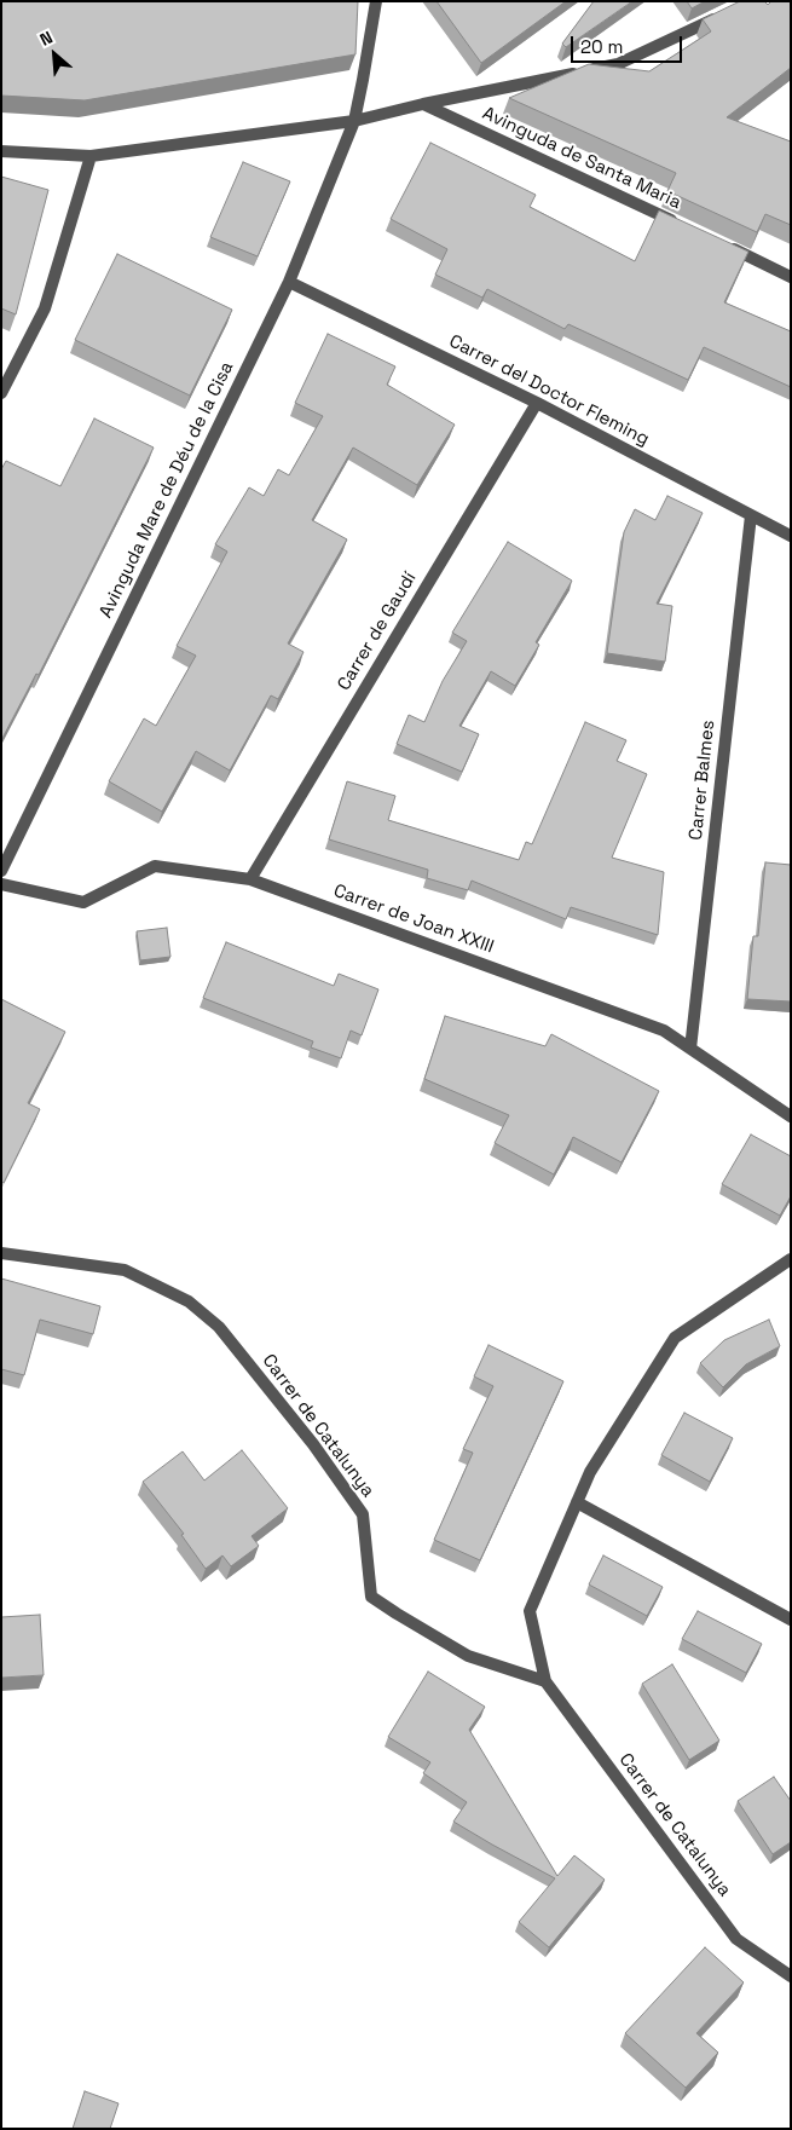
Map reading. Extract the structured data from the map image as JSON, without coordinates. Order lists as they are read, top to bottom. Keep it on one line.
{"streets":{"street":["Avinguda de Santa Maria","Carrer del Doctor Fleming","Avinguda Mare de Déu de la Cisa","Carrer de Gaudí","Carrer Balmes","Carrer de Joan XXIII","Carrer de Catalunya"]},"crossings":[["Carrer del Doctor Fleming","Avinguda Mare de Déu de la Cisa"],["Carrer del Doctor Fleming","Carrer de Gaudí"],["Carrer del Doctor Fleming","Carrer Balmes"],["Carrer de Gaudí","Carrer de Joan XXIII"],["Carrer Balmes","Carrer de Joan XXIII"]],"scale_bar":"20 m","north":"top left"}
